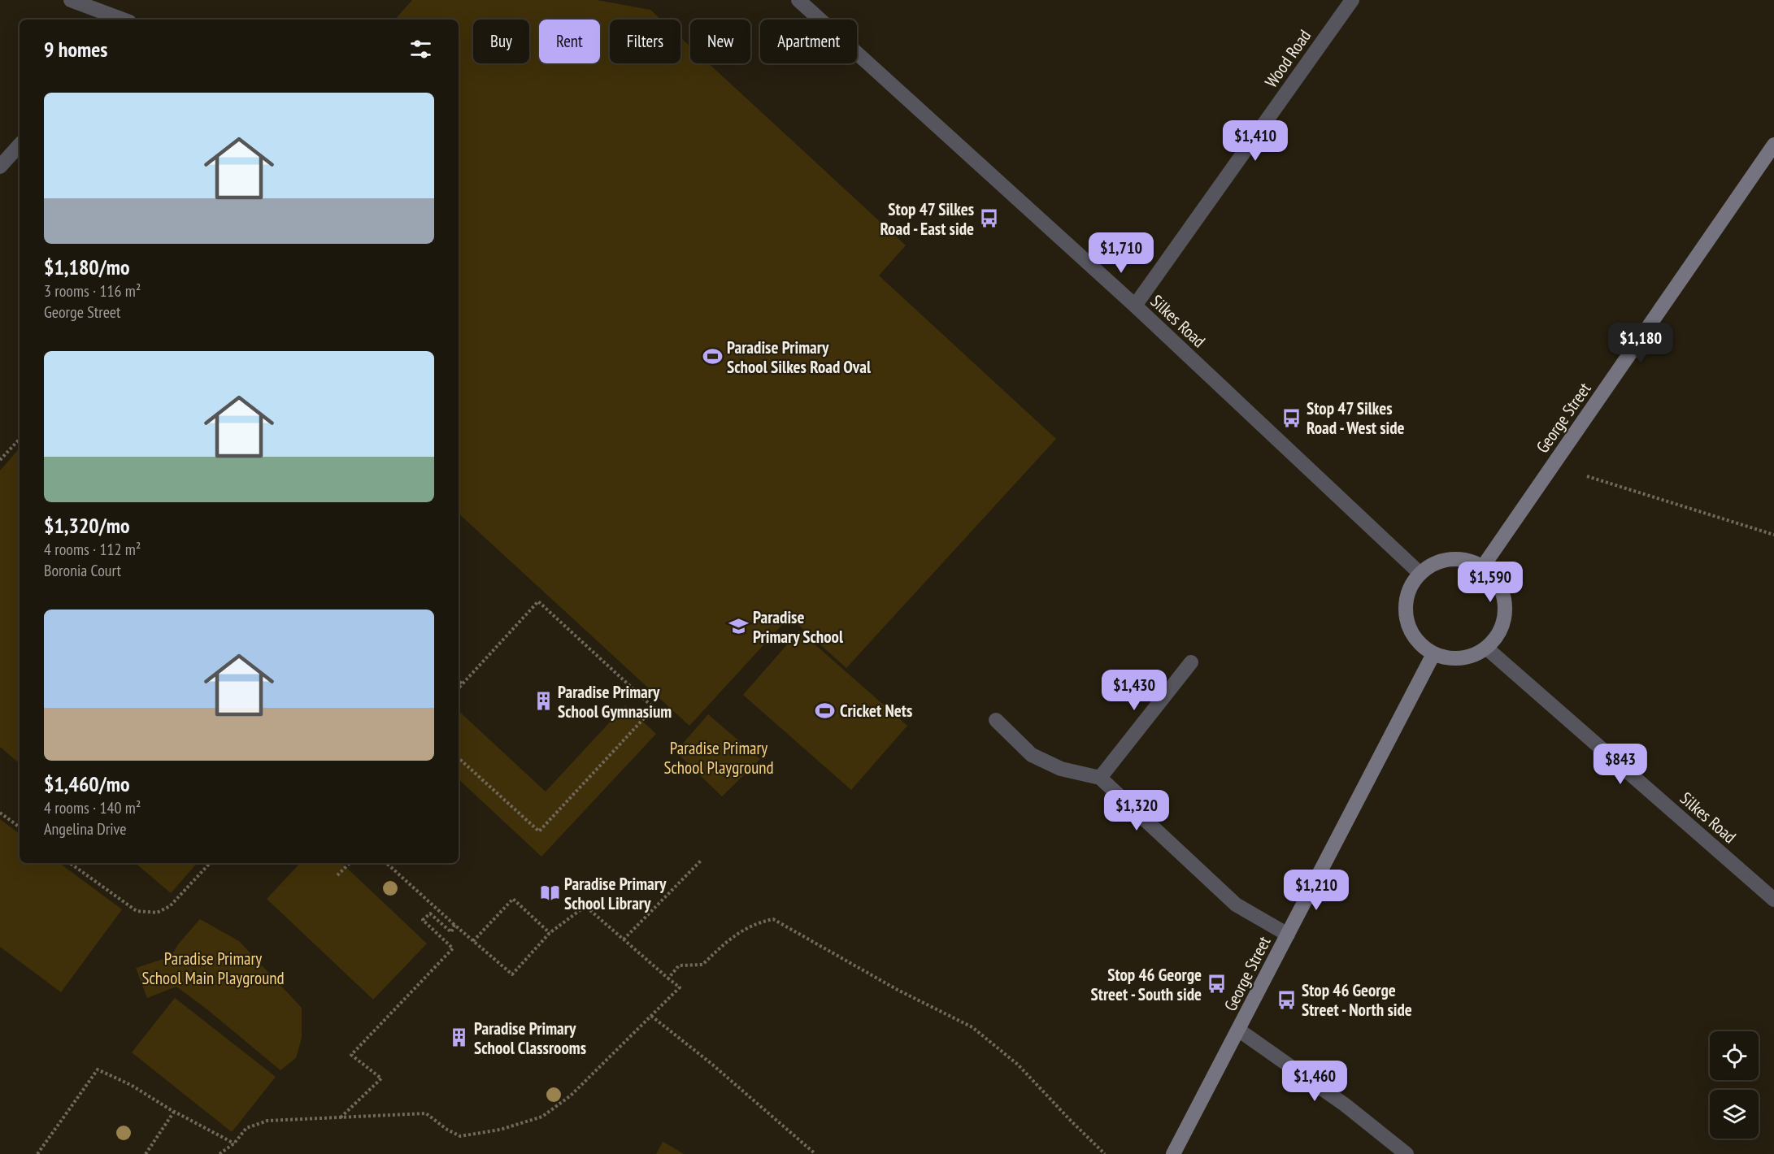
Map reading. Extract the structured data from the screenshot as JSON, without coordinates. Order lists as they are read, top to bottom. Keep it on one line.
{"streets":{"street":["Wood Road","Silkes Road","George Street"]},"crossings":[["Wood Road","Silkes Road"],["Silkes Road","George Street"]],"parks":["Paradise Primary School Playground","Paradise Primary School Main Playground"],"places":{"bus stop":["Stop 47 Silkes Road - East side","Stop 47 Silkes Road - West side","Stop 46 George Street - South side","Stop 46 George Street - North side"],"sports":["Paradise Primary School Silkes Road Oval","Cricket Nets"],"school or university":["Paradise Primary School"],"building":["Paradise Primary School Gymnasium","Paradise Primary School Classrooms"],"library":["Paradise Primary School Library"]},"page":{"chip":["Buy","Rent","Filters","New","Apartment"],"heading":"9 homes","list":[{"name":"$1,180/mo","note":"3 rooms · 116 m² · George Street"},{"name":"$1,320/mo","note":"4 rooms · 112 m² · Boronia Court"},{"name":"$1,460/mo","note":"4 rooms · 140 m² · Angelina Drive"}],"price":["$1,410","$1,710","$1,180","$1,590","$1,430","$843","$1,320","$1,210","$1,460"]}}
